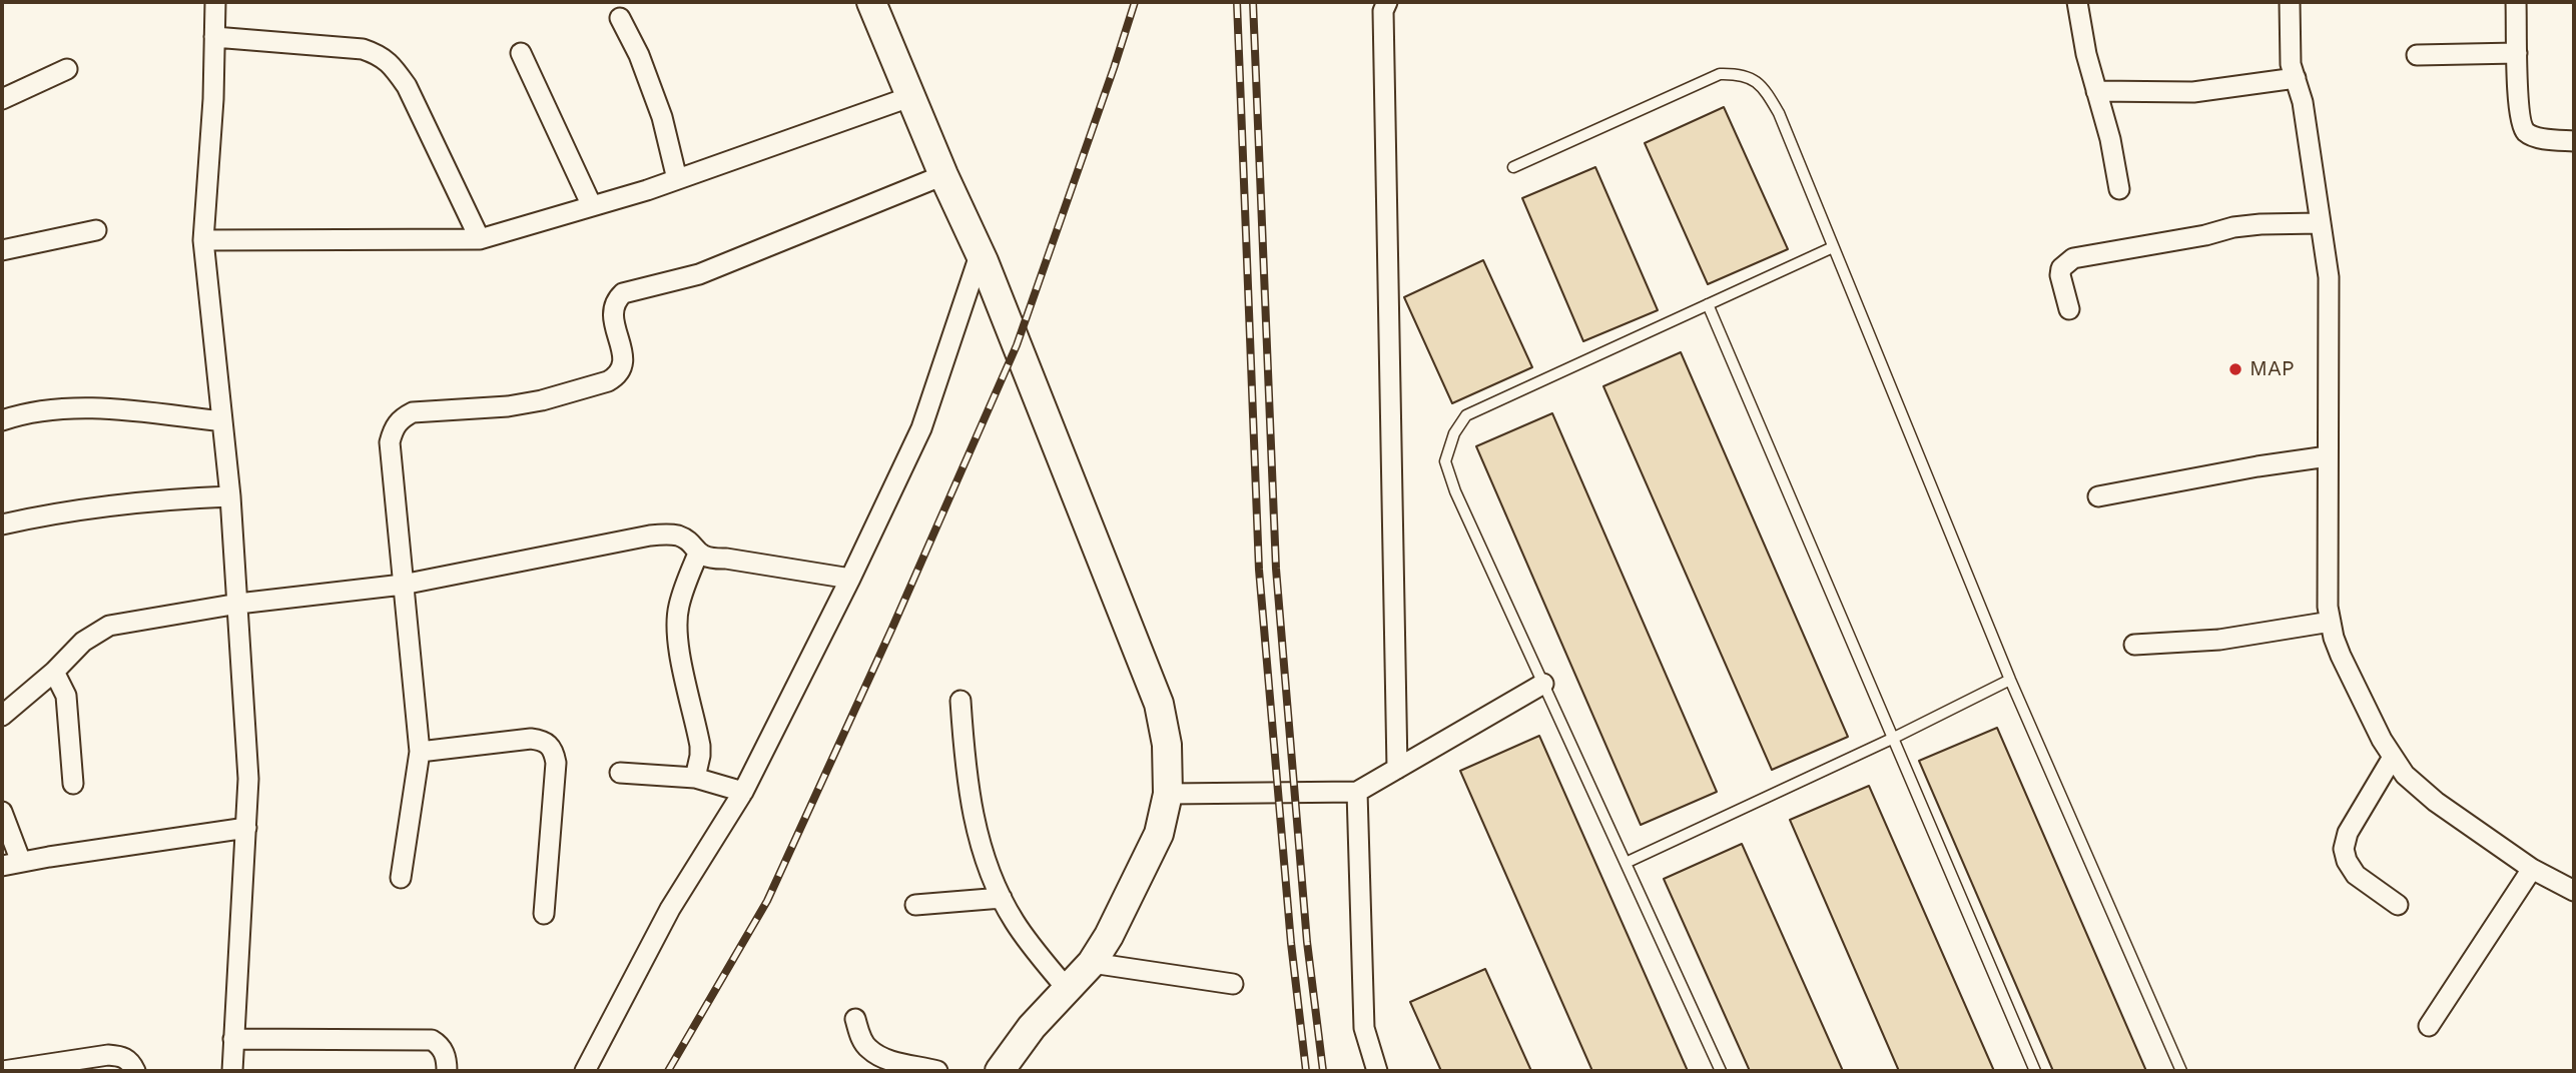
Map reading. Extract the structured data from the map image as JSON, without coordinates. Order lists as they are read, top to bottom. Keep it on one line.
{"places":["MAP"]}
